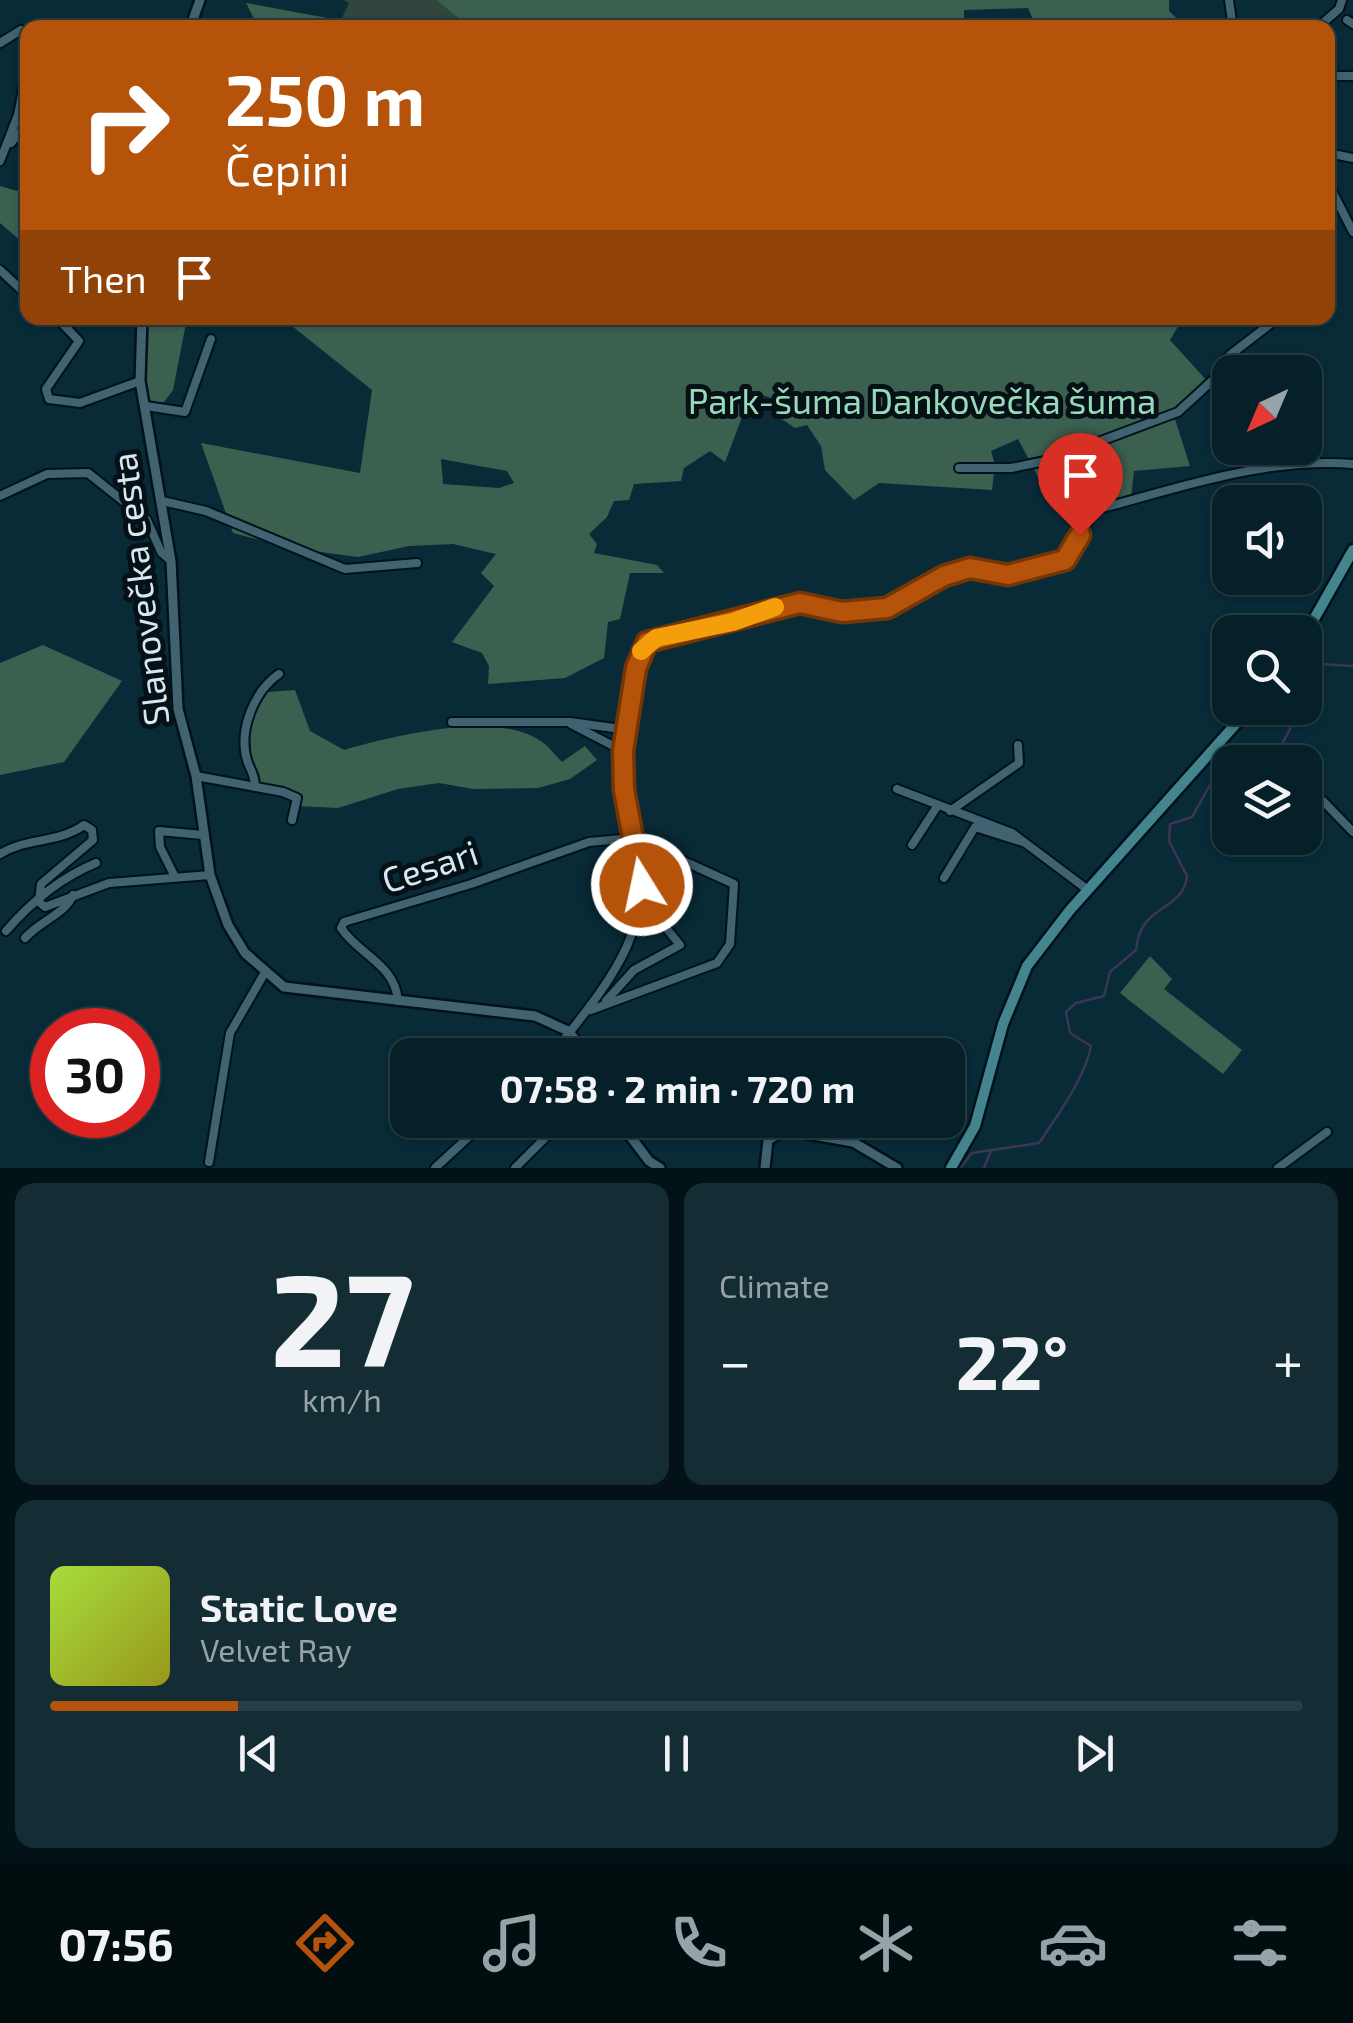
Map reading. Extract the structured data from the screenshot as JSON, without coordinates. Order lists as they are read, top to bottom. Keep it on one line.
{"streets":{"street":["Slanovečka cesta","Cesari"]},"parks":["Park-šuma Dankovečka šuma"],"north":"bottom left","page":{"turn":["250 m","Čepini"],"then":"Then","limit":"30","trip":"07:58 · 2 min · 720 m","tile":[["27","km/h"],"Climate"],"heat":["−","22°","+"],"song":["Static Love","Velvet Ray"],"tabs":"07:56"}}
